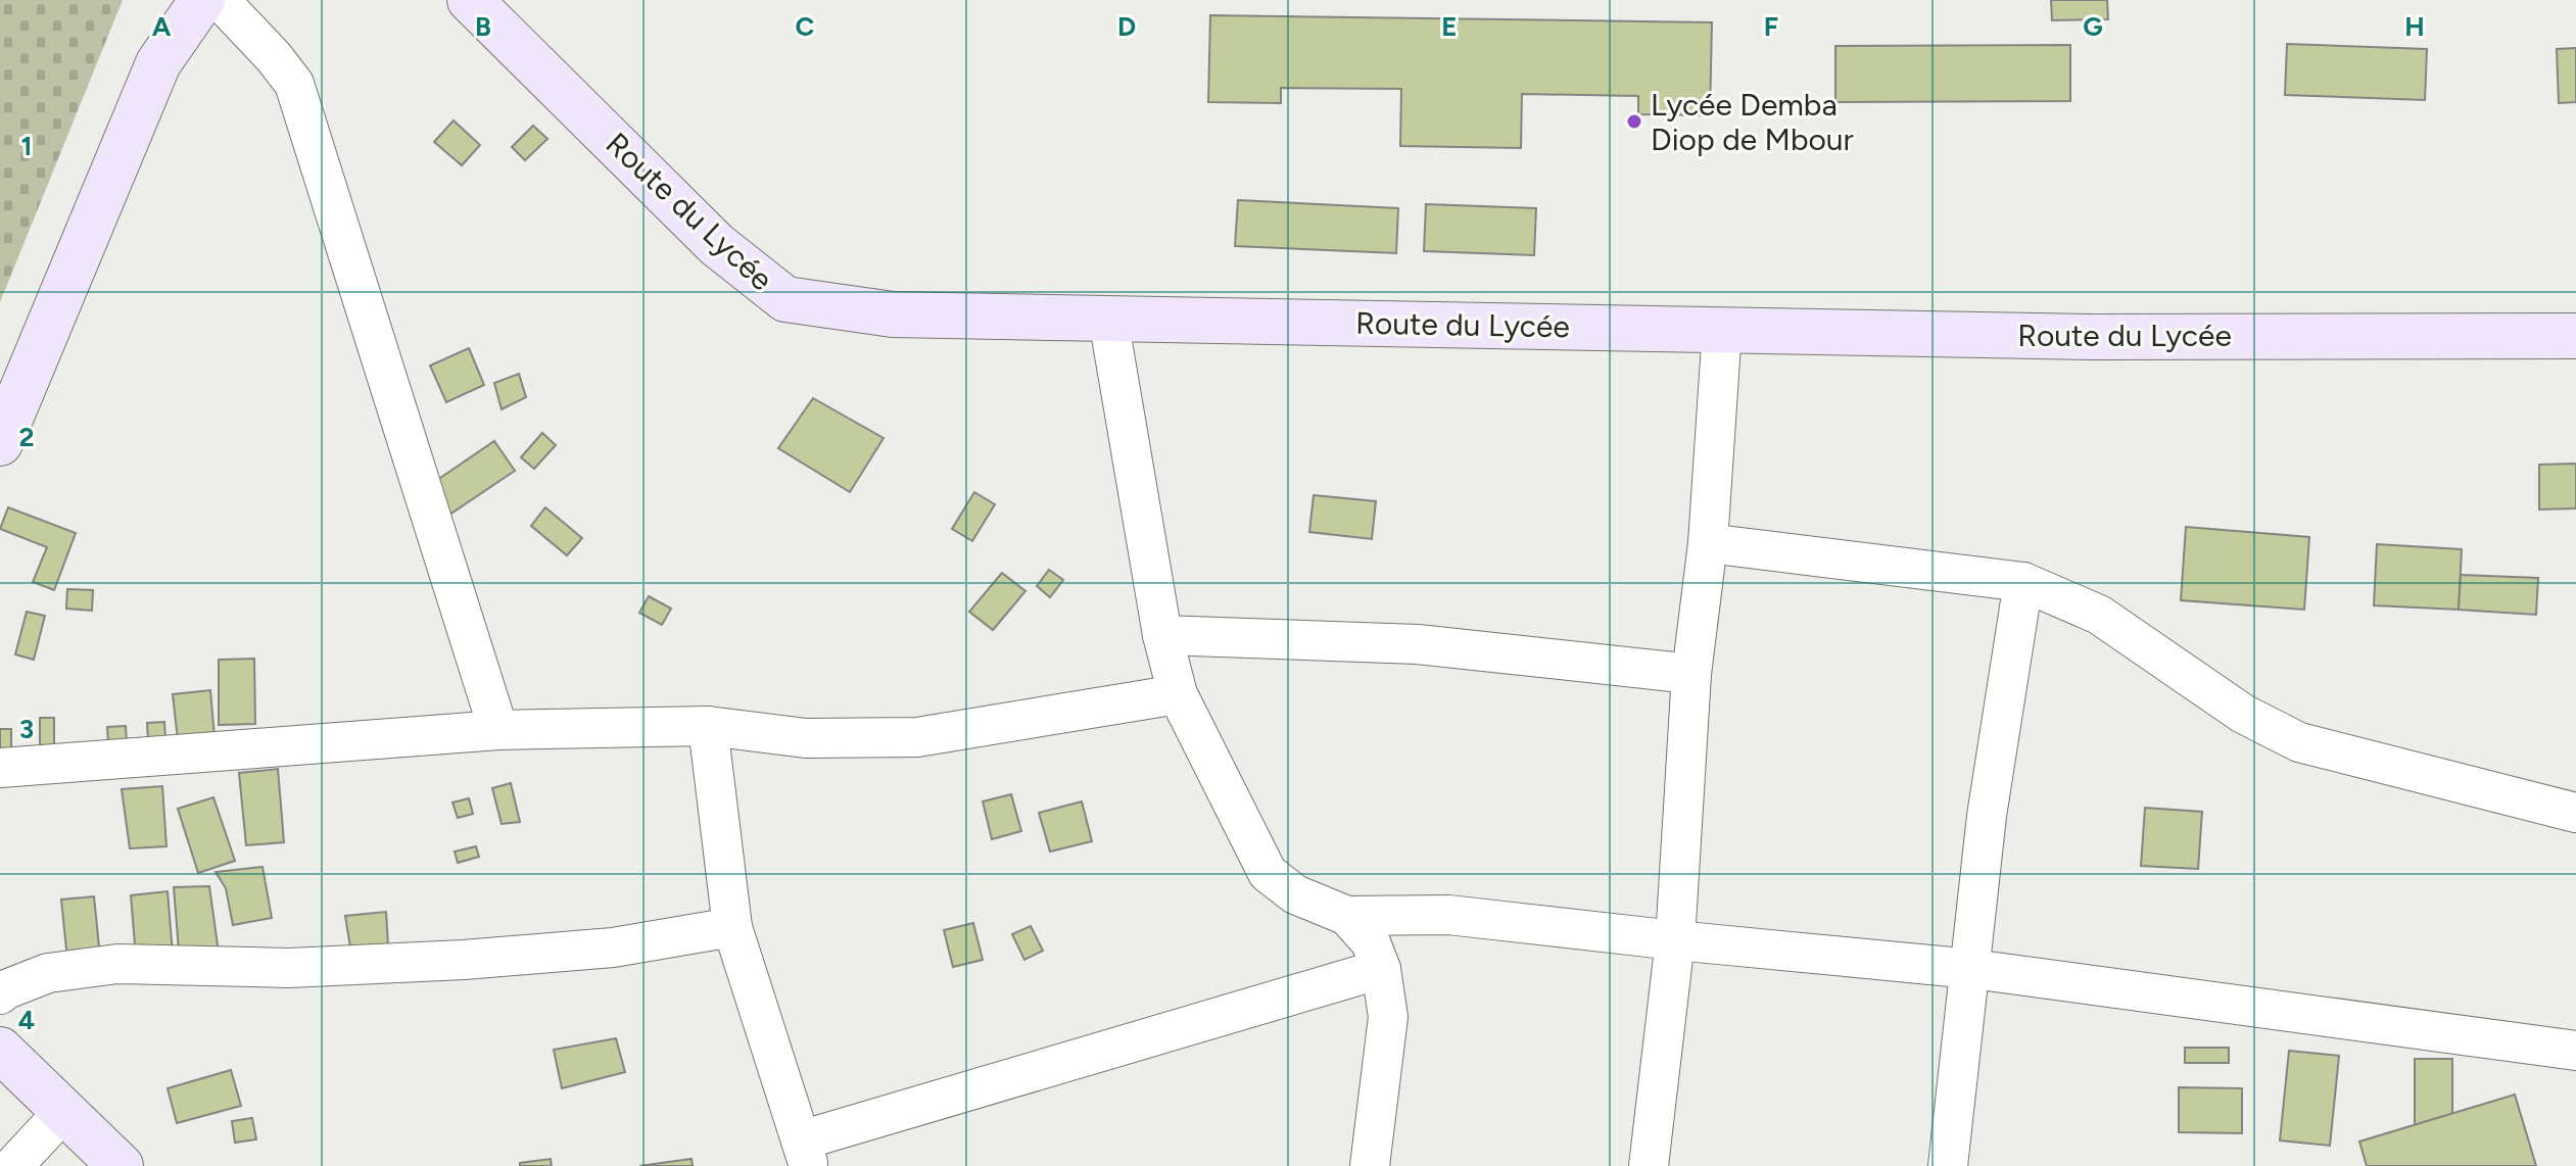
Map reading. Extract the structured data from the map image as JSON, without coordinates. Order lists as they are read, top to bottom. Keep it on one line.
{"streets":{"main road":["Route du Lycée"]},"places":["Lycée Demba Diop de Mbour"],"grid":{"columns":["A","B","C","D","E","F","G","H"],"rows":["1","2","3","4"]}}
